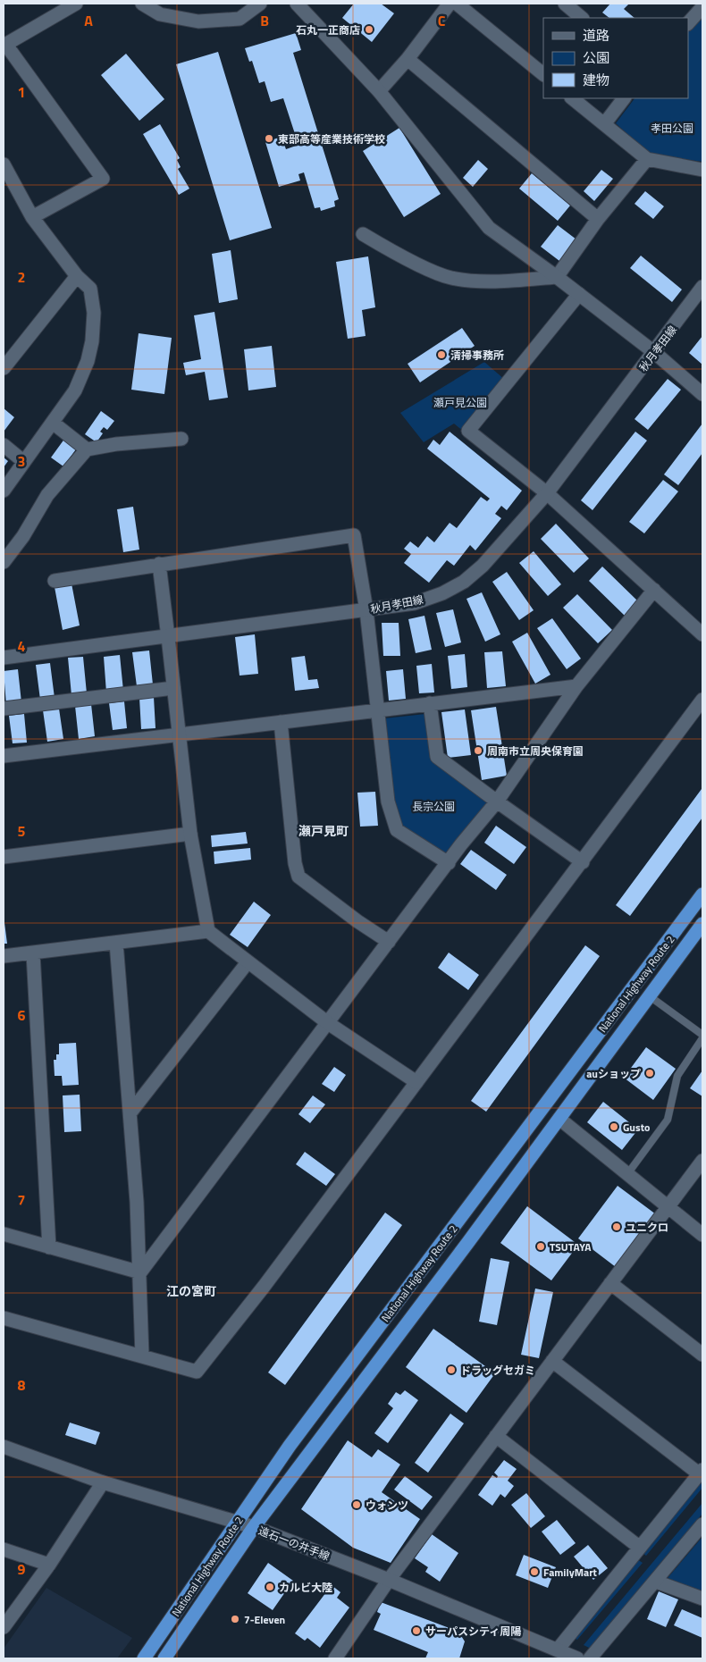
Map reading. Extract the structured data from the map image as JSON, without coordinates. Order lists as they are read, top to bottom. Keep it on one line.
{"streets":{"highway":["National Highway Route 2"],"street":["秋月孝田線","遠石一の井手線"]},"crossings":[["National Highway Route 2","遠石一の井手線"]],"districts":["瀬戸見町","江の宮町"],"parks":["孝田公園","瀬戸見公園","長宗公園"],"places":["石丸一正商店","東部高等産業技術学校","清掃事務所","周南市立周央保育園","auショップ","Gusto","ユニクロ","TSUTAYA","ドラッグセガミ","ウォンツ","FamilyMart","カルビ大陸","7-Eleven","サーパスシティ周陽"],"legend":["道路","公園","建物"],"grid":{"columns":["A","B","C"],"rows":["1","2","3","4","5","6","7","8","9"]}}
